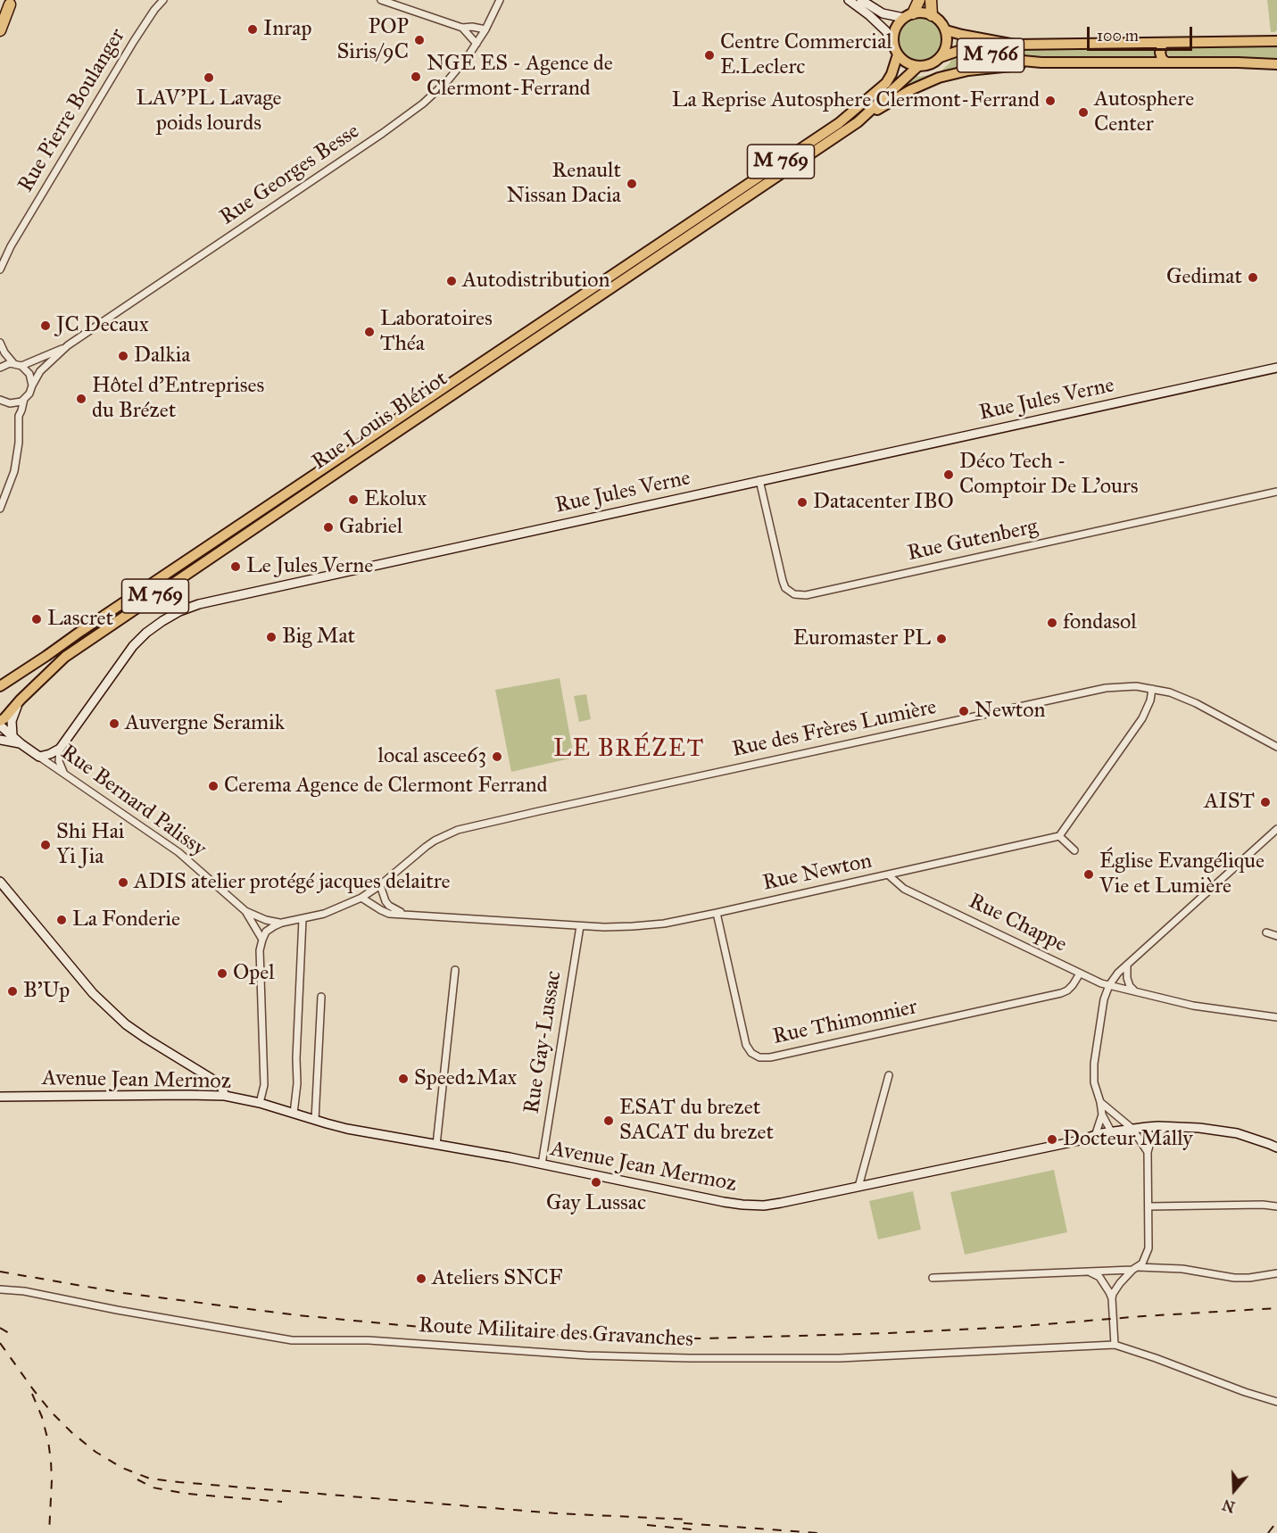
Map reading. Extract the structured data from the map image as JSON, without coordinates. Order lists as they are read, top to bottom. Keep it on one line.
{"streets":{"main road":["M 766","M 769","Rue Jules Verne","Rue Louis Blériot","Rue Bernard Palissy","Avenue Jean Mermoz"],"street":["Rue Pierre Boulanger","Rue Georges Besse","Rue Gutenberg","Rue des Frères Lumière","Rue Newton","Rue Chappe","Rue Thimonnier","Rue Gay-Lussac","Route Militaire des Gravanches"]},"crossings":[["M 766","Rue Louis Blériot"],["Rue Jules Verne","Rue Gutenberg"],["Rue Louis Blériot","Rue Bernard Palissy"],["Rue des Frères Lumière","Rue Bernard Palissy"],["Rue des Frères Lumière","Rue Newton"],["Rue Newton","Rue Chappe"],["Rue Newton","Rue Thimonnier"],["Rue Newton","Rue Gay-Lussac"],["Rue Chappe","Rue Thimonnier"],["Rue Gay-Lussac","Avenue Jean Mermoz"]],"districts":["LE BRÉZET"],"places":["Inrap","POP Siris/9C","Centre Commercial E.Leclerc","NGE ES - Agence de Clermont-Ferrand","LAV'PL Lavage poids lourds","La Reprise Autosphere Clermont-Ferrand","Autosphere Center","Renault Nissan Dacia","Gedimat","Autodistribution","JC Decaux","Laboratoires Théa","Dalkia","Hôtel d'Entreprises du Brézet","Déco Tech - Comptoir De L'ours","Ekolux","Datacenter IBO","Gabriel","Le Jules Verne","Lascret","fondasol","Big Mat","Euromaster PL","Newton","Auvergne Seramik","local ascee63","Cerema Agence de Clermont Ferrand","AIST","Shi Hai Yi Jia","Église Evangélique Vie et Lumière","ADIS atelier protégé jacques delaitre","La Fonderie","Opel","B'Up","Speed2Max","ESAT du brezet SACAT du brezet","Docteur Mally","Gay Lussac","Ateliers SNCF"],"scale_bar":"100 m","north":"bottom"}
